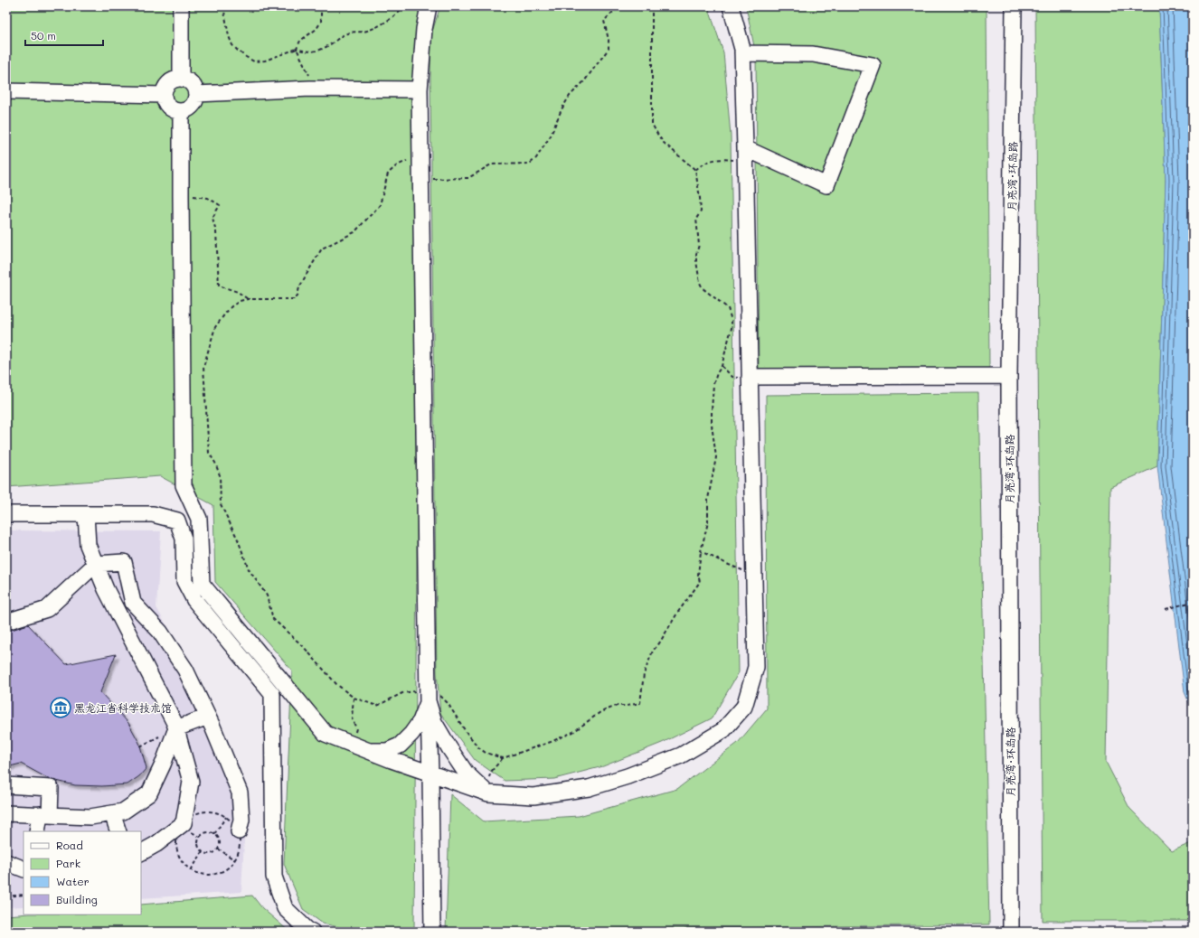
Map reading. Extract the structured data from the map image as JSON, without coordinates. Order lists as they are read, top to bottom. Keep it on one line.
{"streets":{"street":["月亮湾·环岛路"]},"places":{"museum":["黑龙江省科学技术馆"]},"legend":["Road","Park","Water","Building"],"scale_bar":"50 m"}
